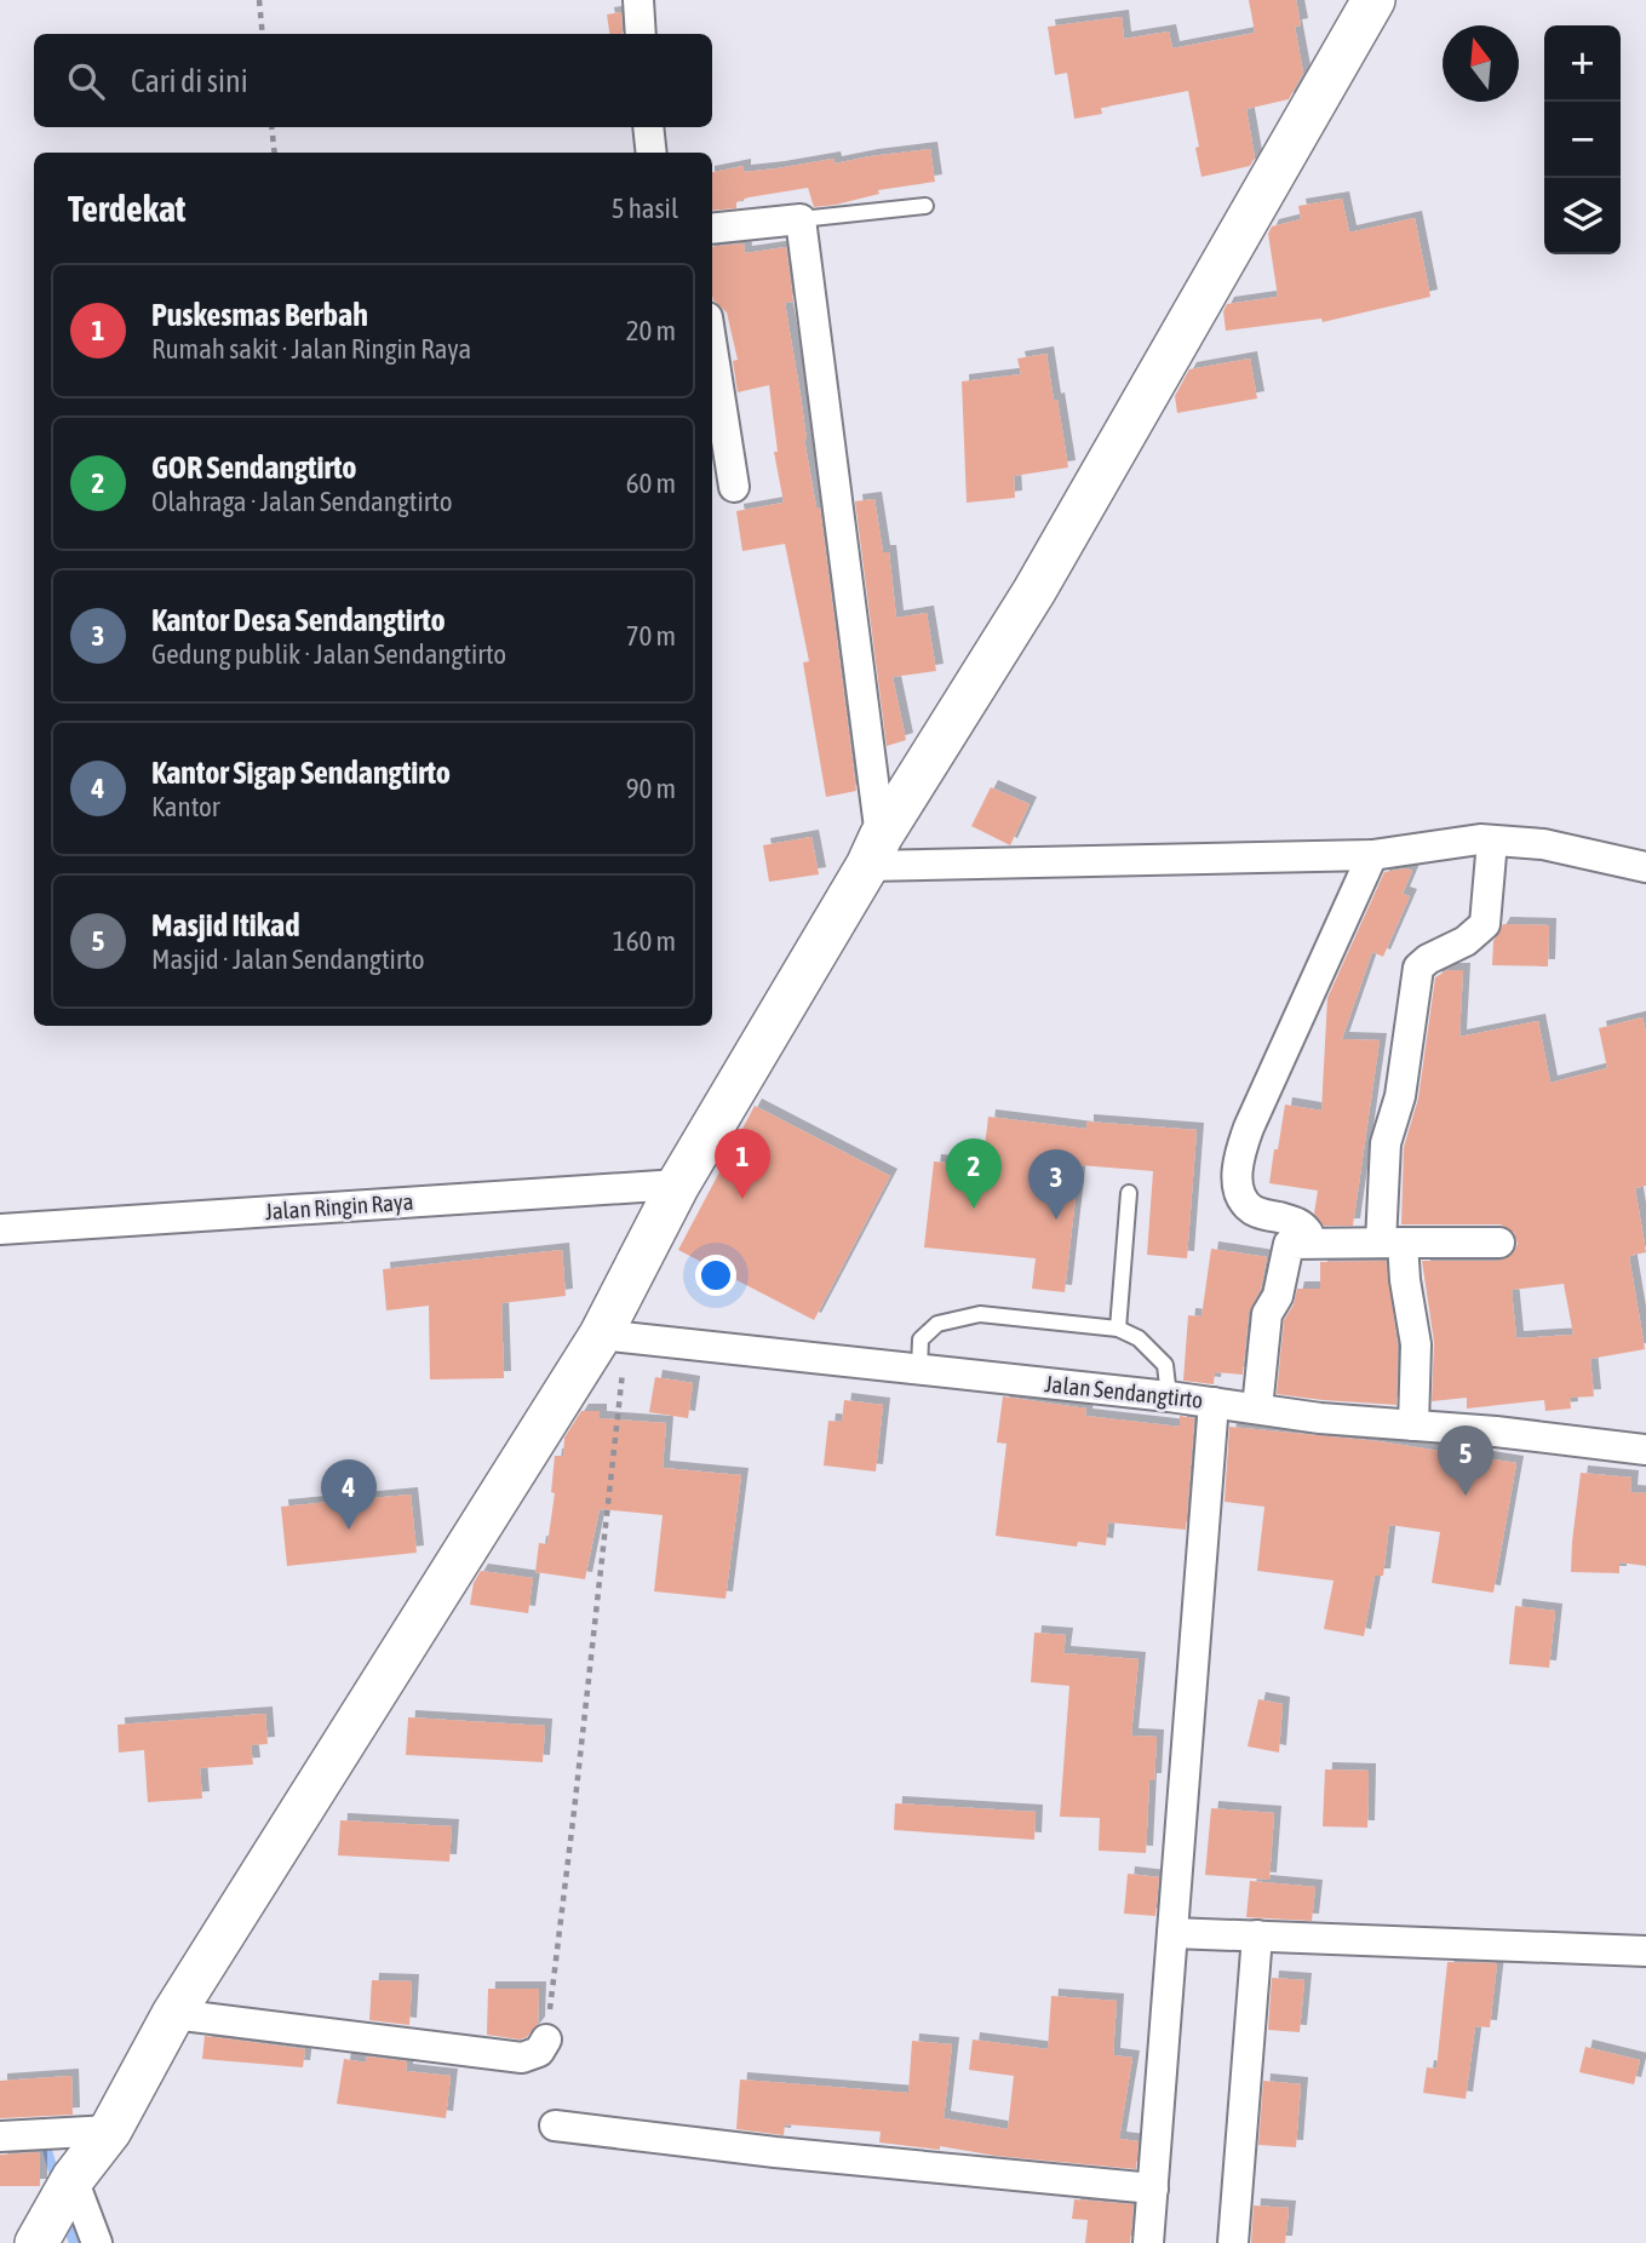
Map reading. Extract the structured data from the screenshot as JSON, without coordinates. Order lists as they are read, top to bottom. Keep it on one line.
{"streets":{"street":["Jalan Ringin Raya","Jalan Sendangtirto"]},"north":"top","page":{"map_buttons":["+","−"],"search":"Cari di sini","heading":["Terdekat","5 hasil"],"list":[{"mark":"1","name":"Puskesmas Berbah","note":"Rumah sakit · Jalan Ringin Raya","value":"20 m"},{"mark":"2","name":"GOR Sendangtirto","note":"Olahraga · Jalan Sendangtirto","value":"60 m"},{"mark":"3","name":"Kantor Desa Sendangtirto","note":"Gedung publik · Jalan Sendangtirto","value":"70 m"},{"mark":"4","name":"Kantor Sigap Sendangtirto","note":"Kantor","value":"90 m"},{"mark":"5","name":"Masjid Itikad","note":"Masjid · Jalan Sendangtirto","value":"160 m"}],"pins":["1","2","3","5","4"]}}
